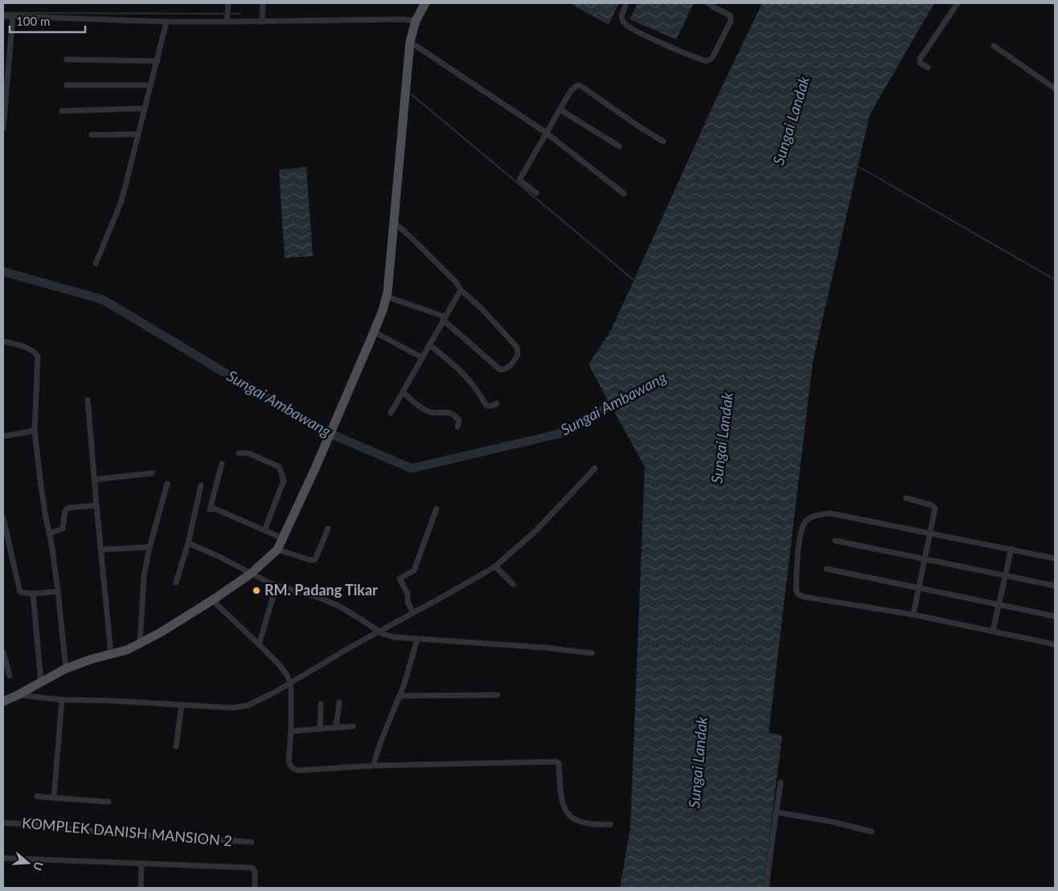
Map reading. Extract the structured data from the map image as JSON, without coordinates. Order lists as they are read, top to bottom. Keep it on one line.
{"streets":{"street":["KOMPLEK DANISH MANSION 2"]},"water":["Sungai Landak","Sungai Ambawang"],"places":["RM. Padang Tikar"],"scale_bar":"100 m","north":"right"}
